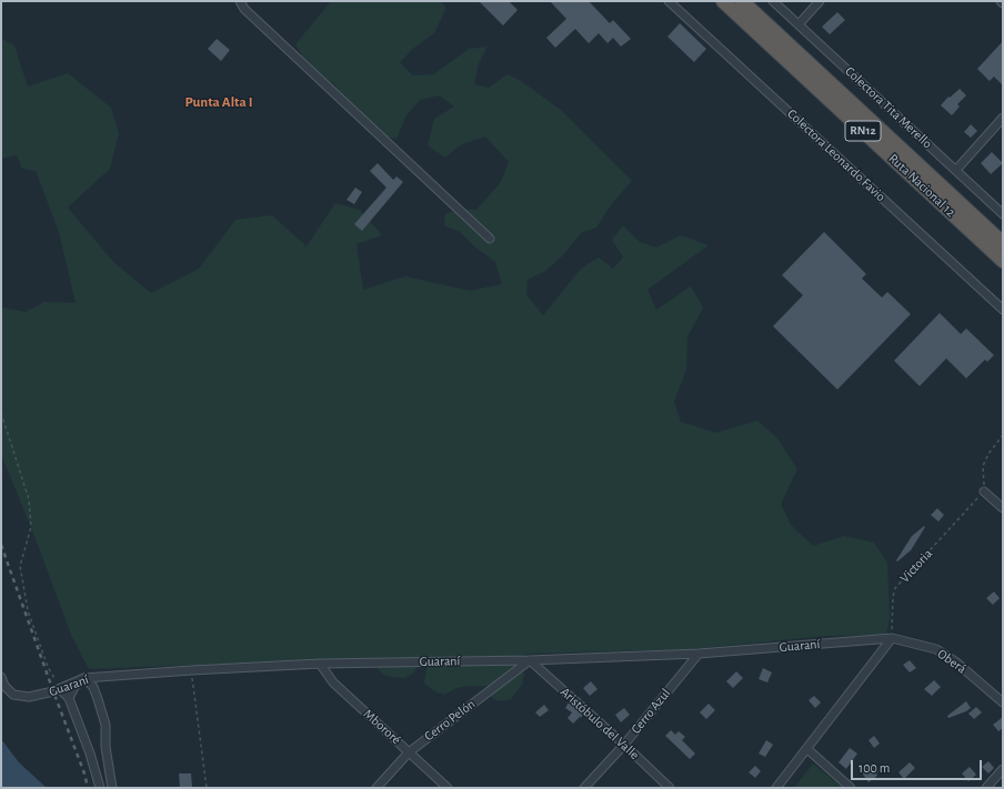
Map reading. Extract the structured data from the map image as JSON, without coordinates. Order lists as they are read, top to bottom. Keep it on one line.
{"streets":{"highway":["RN12","Ruta Nacional 12"],"street":["Colectora Tita Merello","Colectora Leonardo Favio","Guaraní","Oberá","Cerro Azul","Cerro Pelón","Aristóbulo del Valle","Mbororé"],"path":["Victoria"]},"crossings":[["Victoria","Guaraní"],["Victoria","Oberá"],["Guaraní","Oberá"],["Guaraní","Cerro Azul"],["Guaraní","Cerro Pelón"],["Guaraní","Aristóbulo del Valle"],["Guaraní","Mbororé"],["Cerro Azul","Aristóbulo del Valle"],["Cerro Pelón","Aristóbulo del Valle"],["Cerro Pelón","Mbororé"]],"districts":["Punta Alta I"],"scale_bar":"100 m"}
